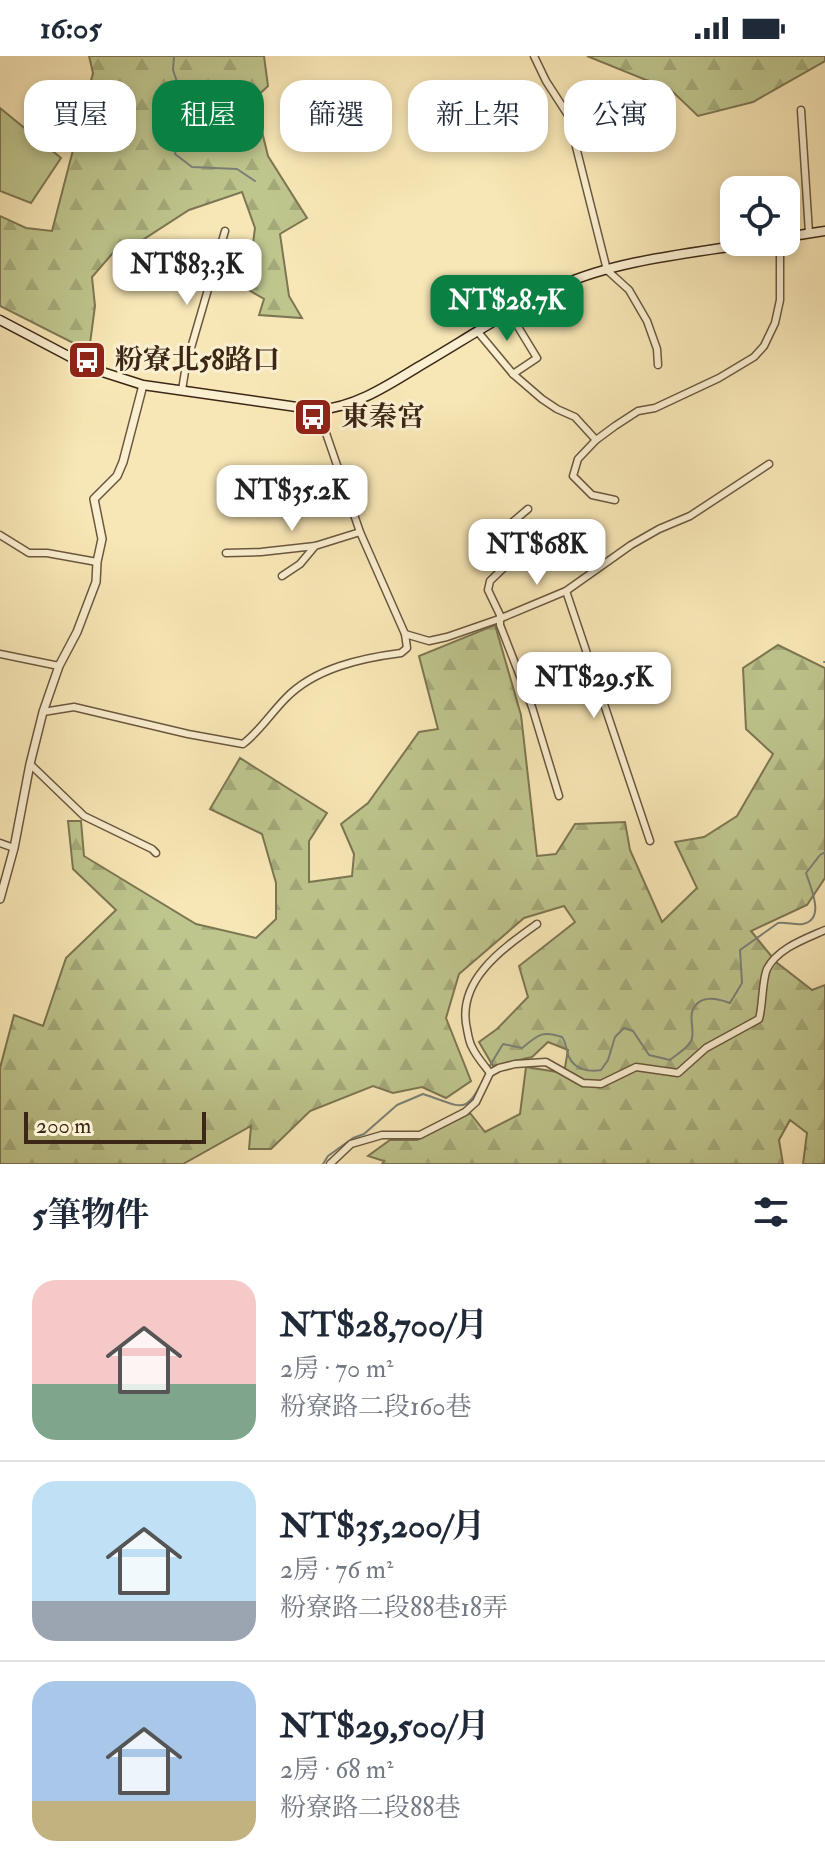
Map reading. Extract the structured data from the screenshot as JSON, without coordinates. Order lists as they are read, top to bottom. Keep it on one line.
{"places":{"bus stop":["粉寮北58路口","東秦宮"]},"scale_bar":"200 m","page":{"status":"16:05","chip":["買屋","租屋","篩選","新上架","公寓"],"price":["NT$83.3K","NT$28.7K","NT$35.2K","NT$68K","NT$29.5K"],"scale":"200 m","heading":"5筆物件","list":[{"name":"NT$28,700/月","note":"2房 · 70 m² · 粉寮路二段160巷"},{"name":"NT$35,200/月","note":"2房 · 76 m² · 粉寮路二段88巷18弄"},{"name":"NT$29,500/月","note":"2房 · 68 m² · 粉寮路二段88巷"}]}}
